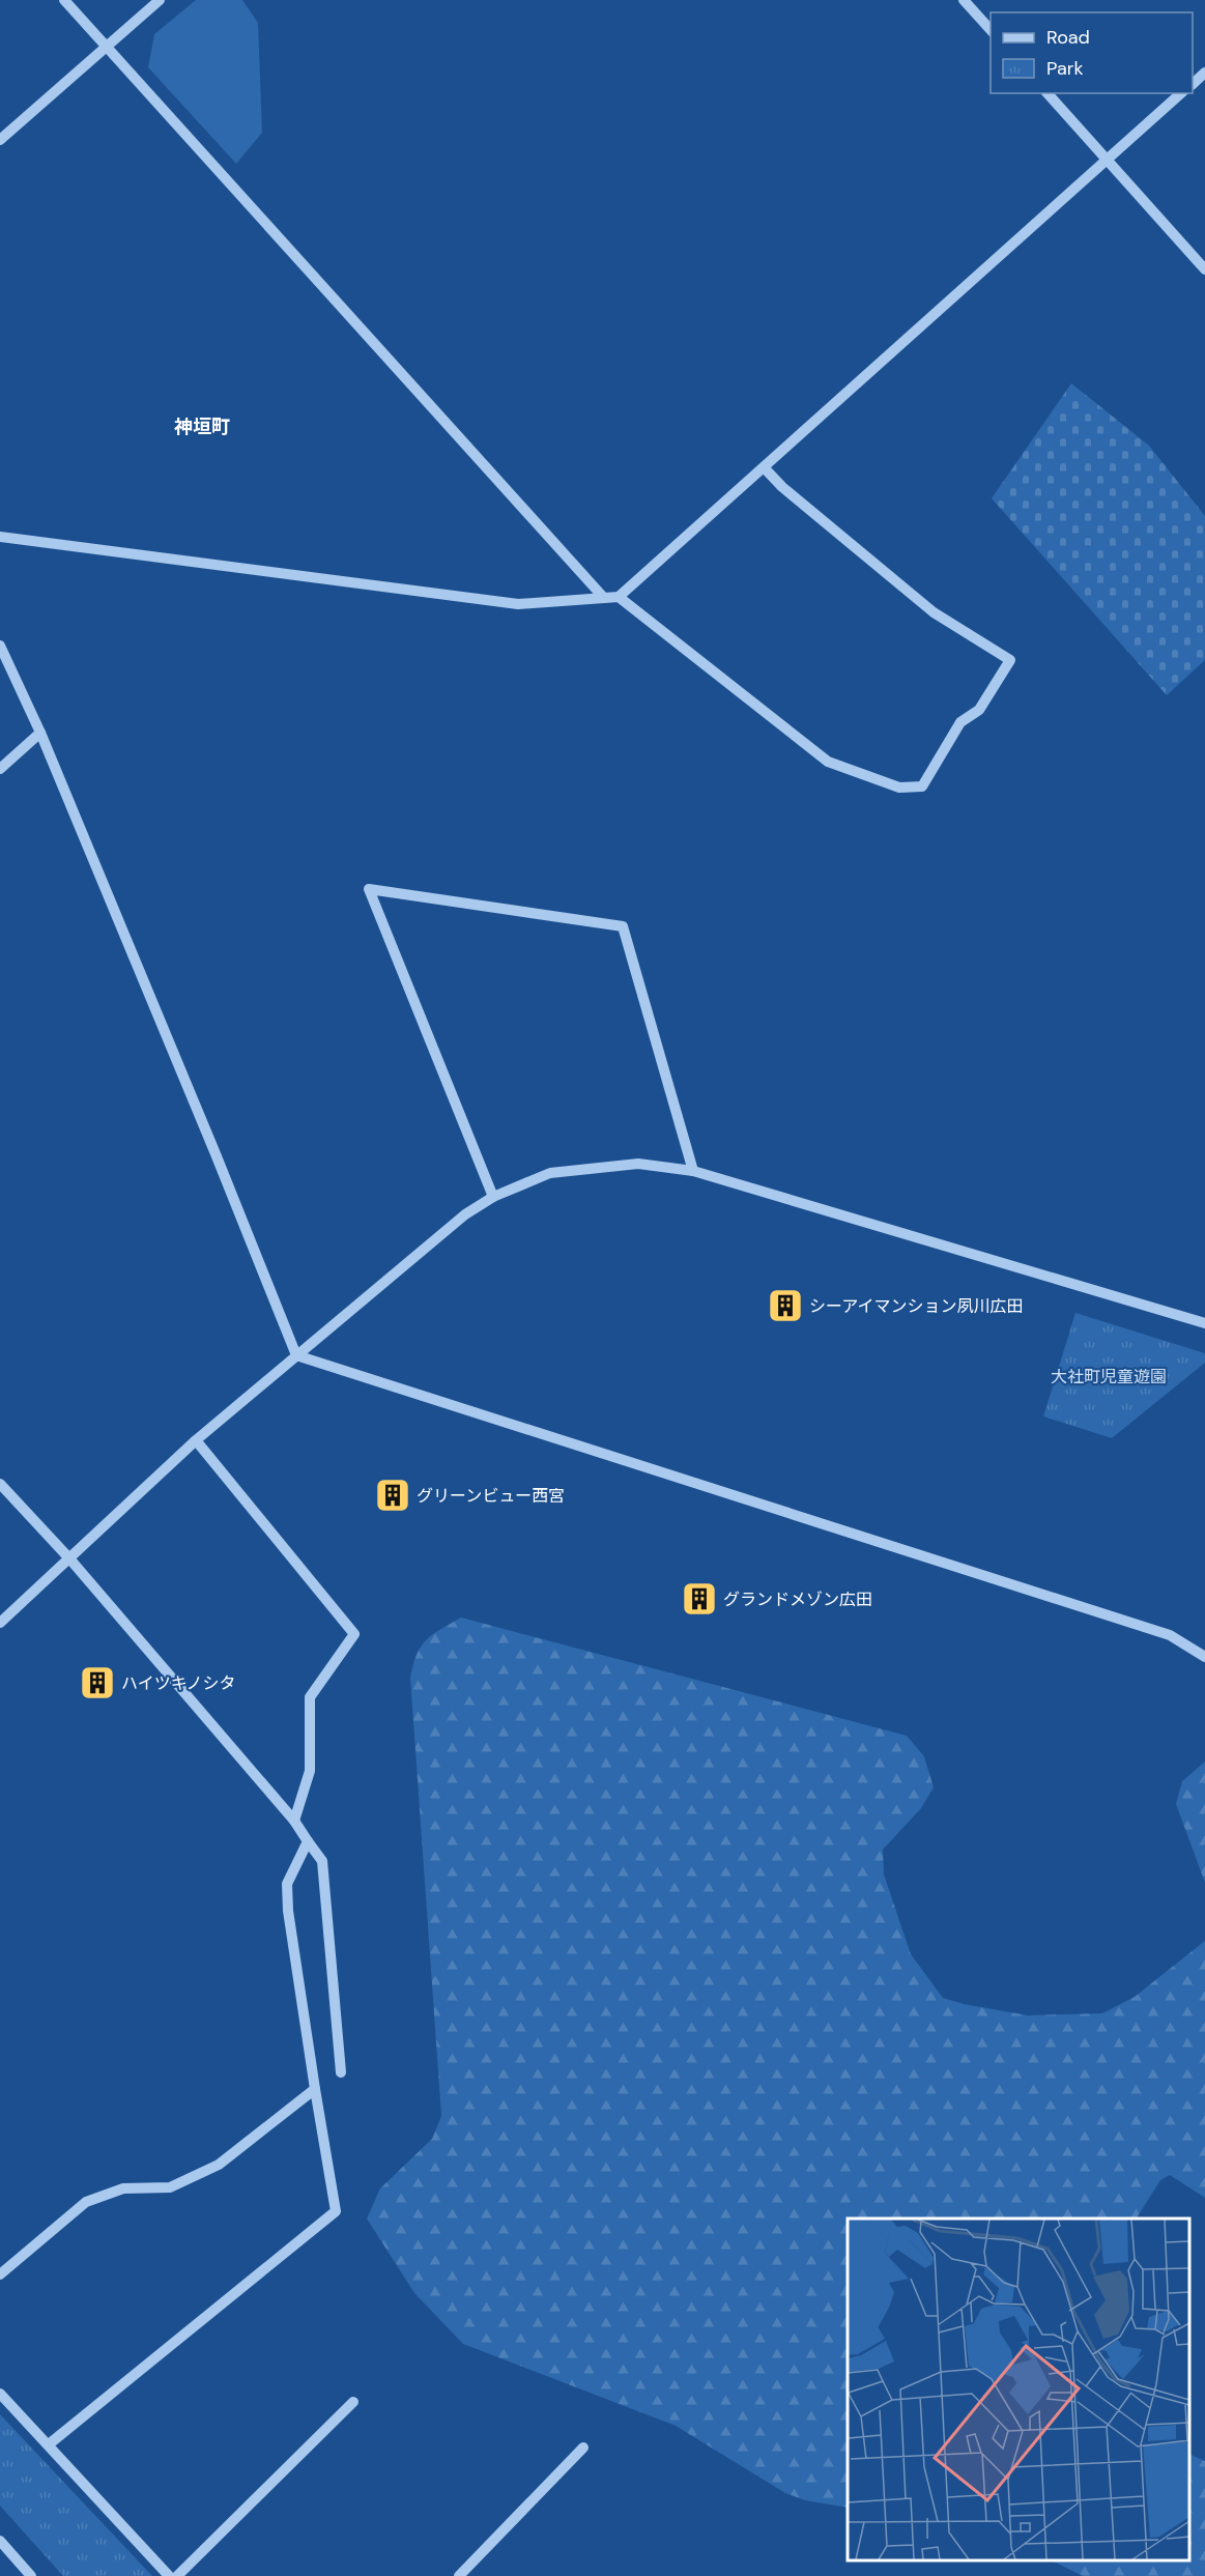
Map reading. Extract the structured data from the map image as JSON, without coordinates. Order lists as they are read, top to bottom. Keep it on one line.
{"districts":["神垣町"],"parks":["大社町児童遊園"],"places":{"building":["シーアイマンション夙川広田","グリーンビュー西宮","グランドメゾン広田","ハイツキノシタ"]},"legend":["Road","Park"]}
